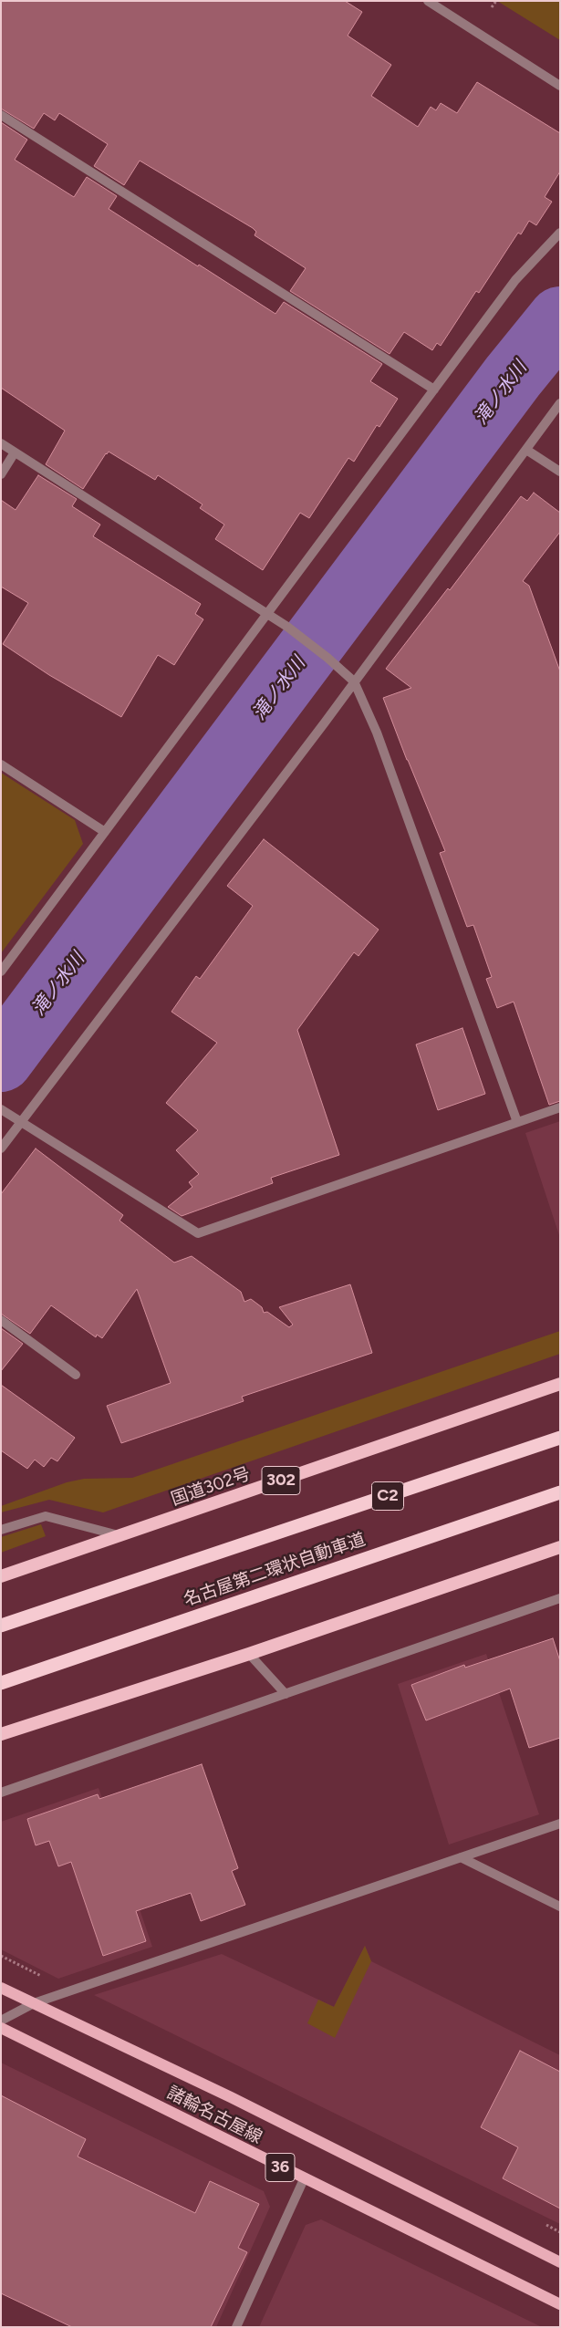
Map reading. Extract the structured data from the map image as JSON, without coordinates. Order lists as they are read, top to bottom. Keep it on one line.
{"streets":{"highway":["302","国道302号","C2","名古屋第二環状自動車道"],"main road":["諸輪名古屋線","36"]},"water":["滝ノ水川"]}
